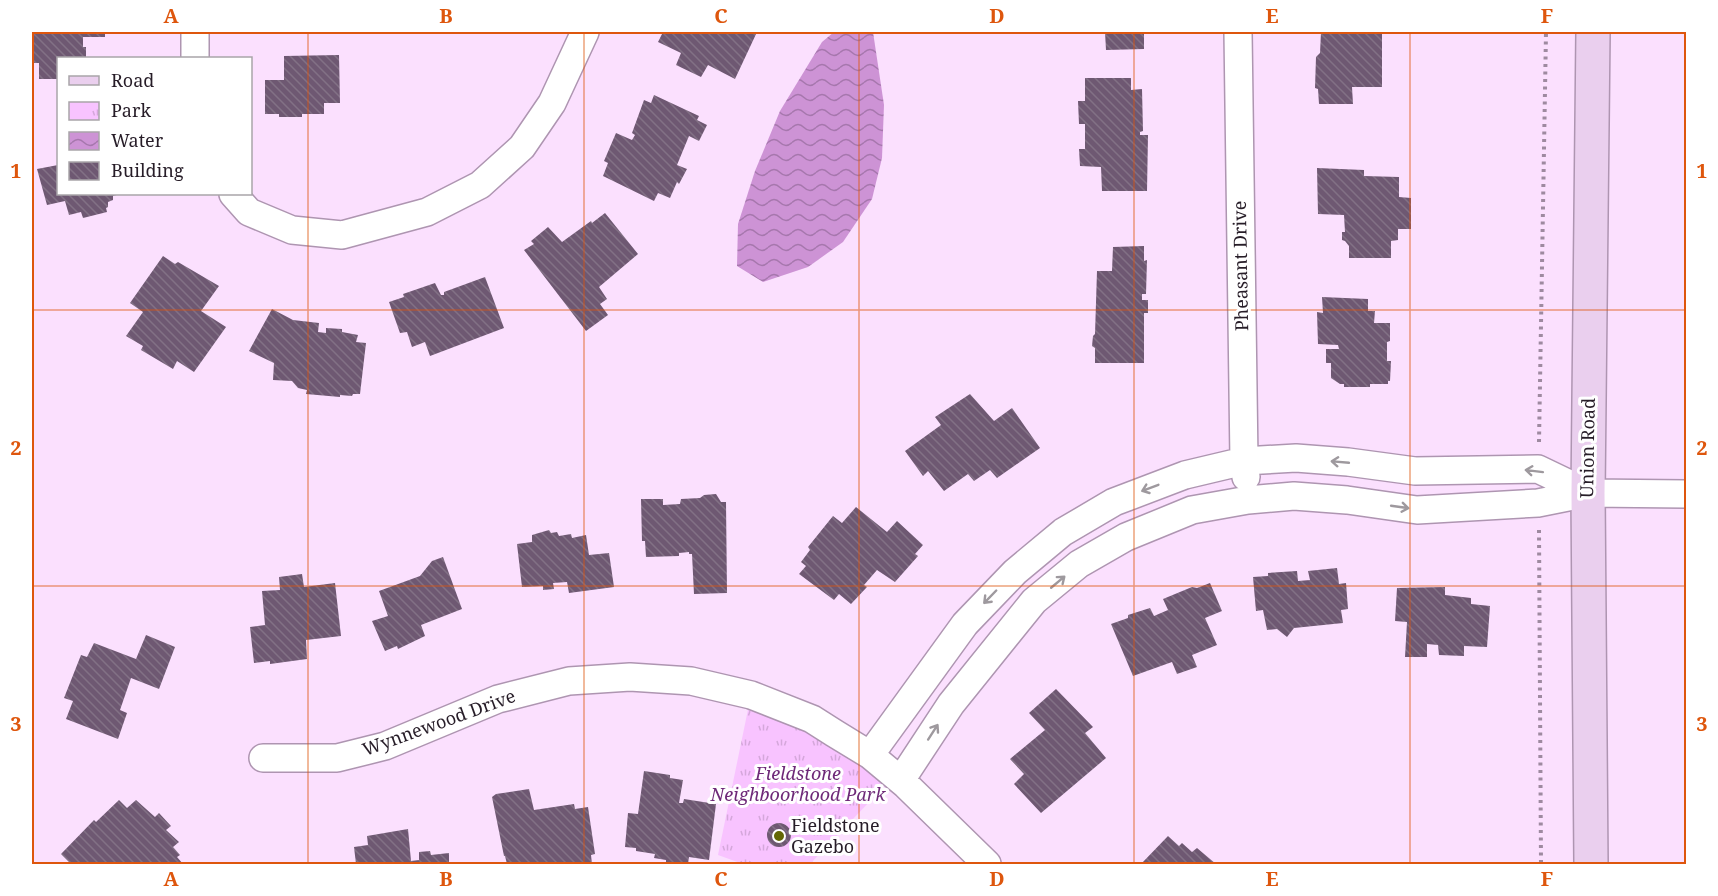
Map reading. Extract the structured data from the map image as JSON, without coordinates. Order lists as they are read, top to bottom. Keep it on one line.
{"streets":{"main road":["Union Road"],"street":["Pheasant Drive","Wynnewood Drive"]},"parks":["Fieldstone Neighboorhood Park"],"places":["Fieldstone Gazebo"],"legend":["Road","Park","Water","Building"],"grid":{"columns":["A","B","C","D","E","F"],"rows":["1","2","3"]}}
